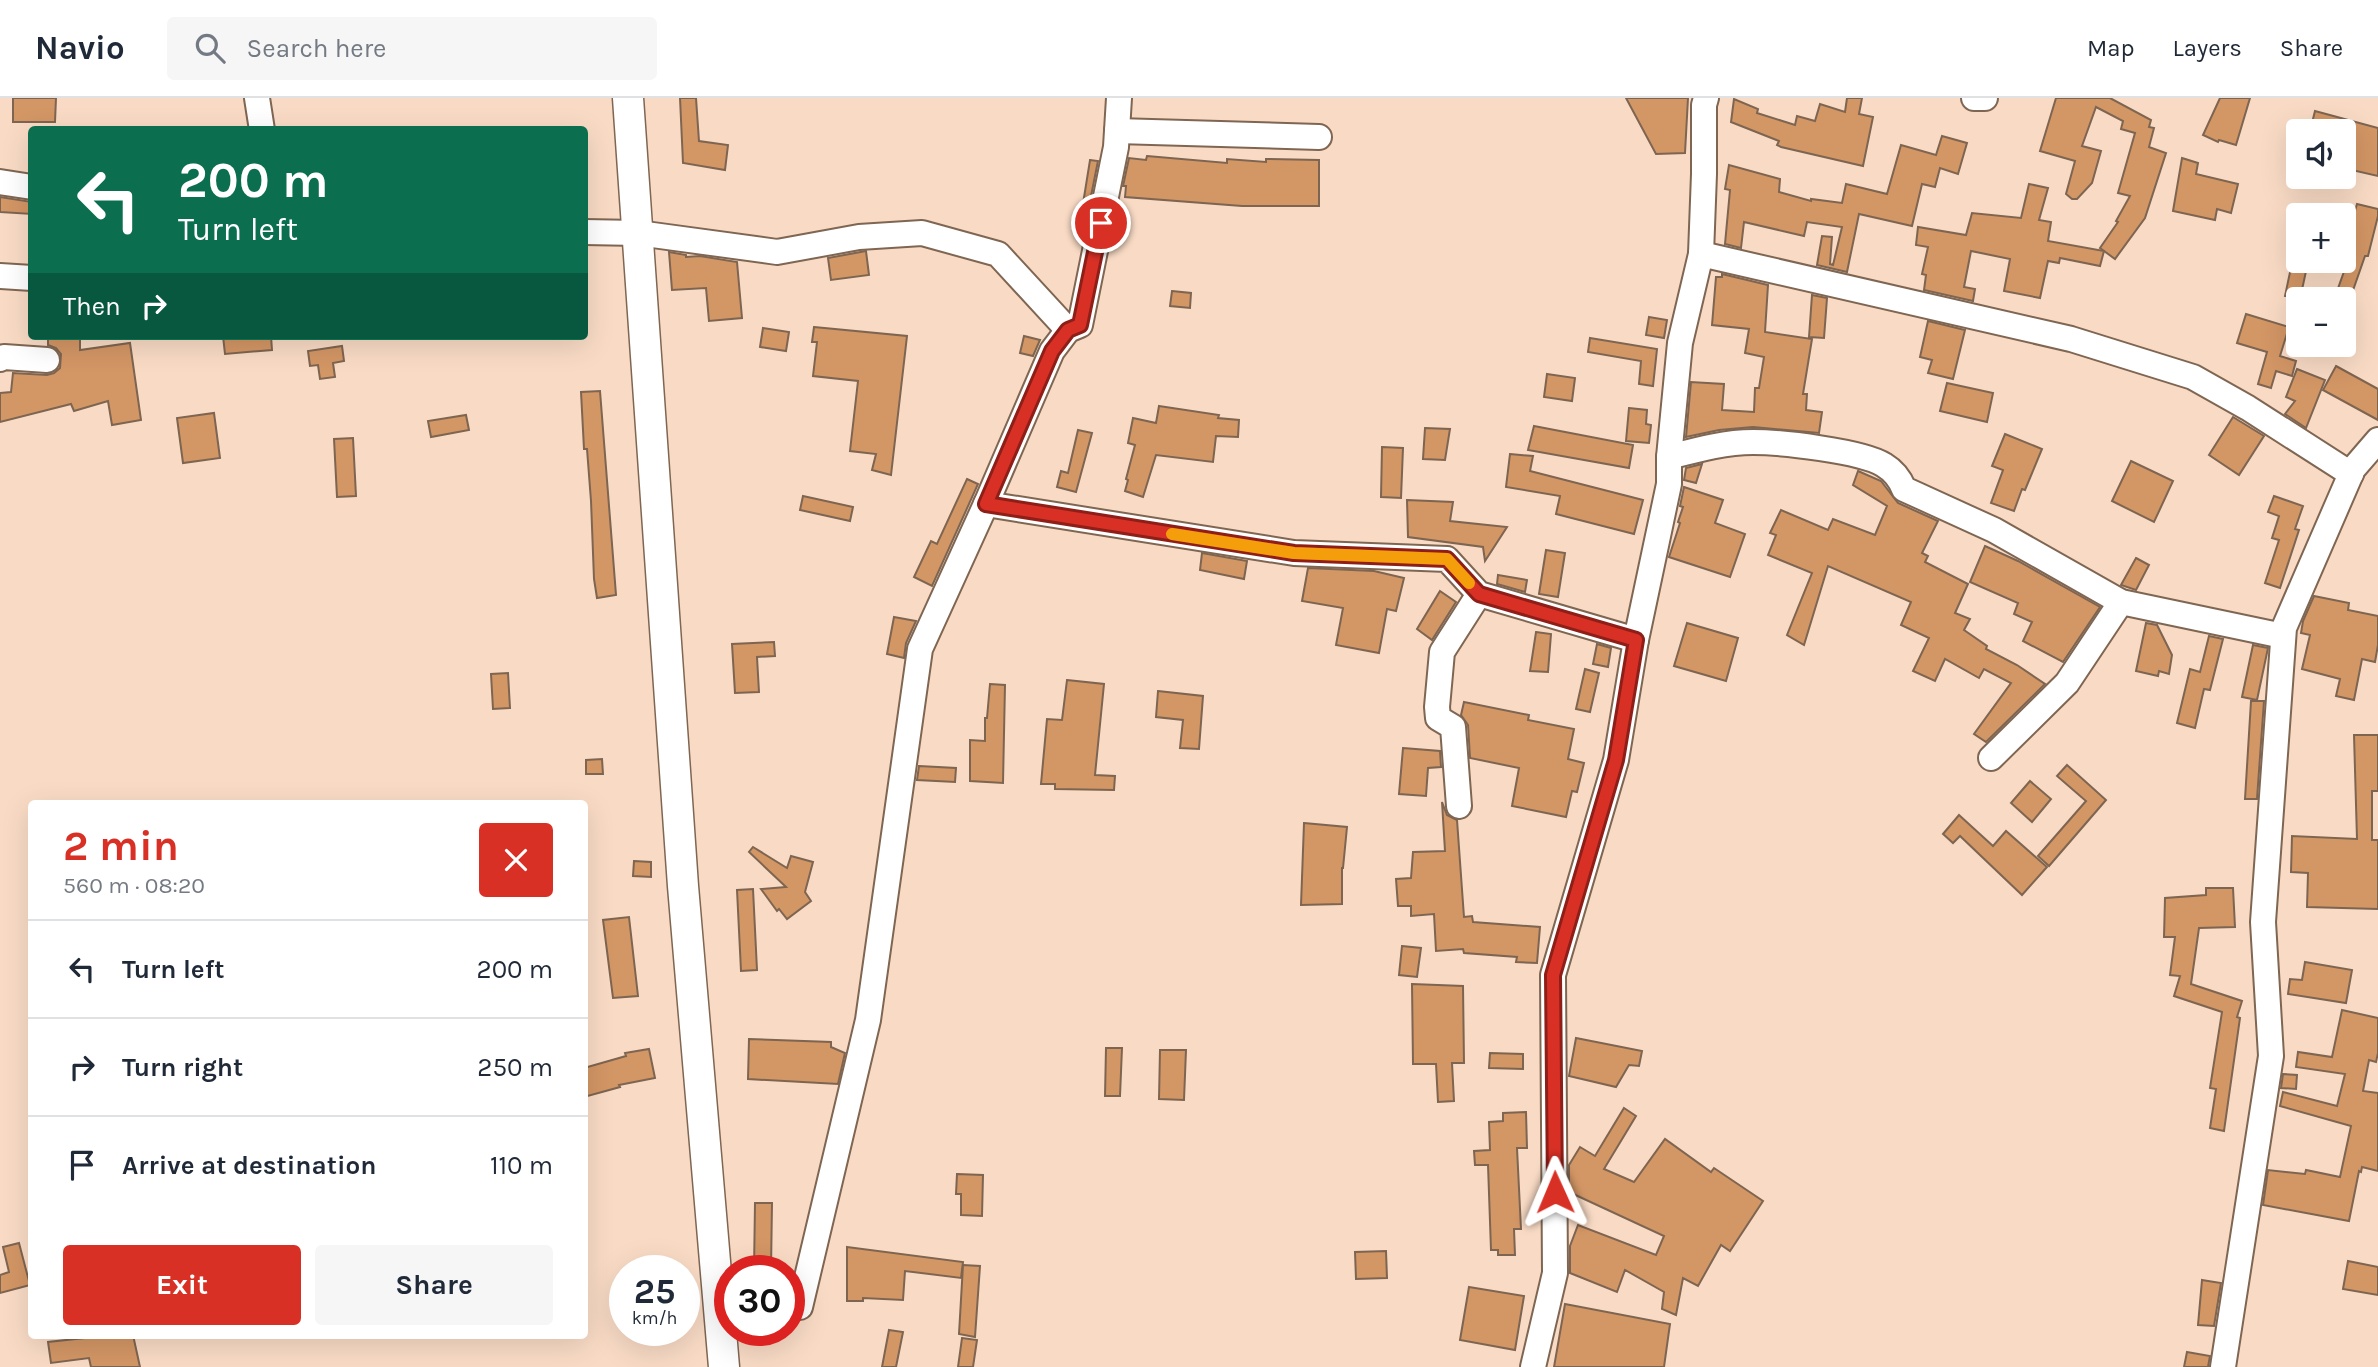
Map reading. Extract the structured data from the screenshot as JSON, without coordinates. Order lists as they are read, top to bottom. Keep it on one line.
{"page":{"header":"Navio","search":"Search here","nav":["Map","Layers","Share"],"map_buttons":["+","−"],"turn":["200 m","Turn left"],"then":"Then","heading":["2 min","560 m · 08:20"],"list":[{"name":"Turn left","value":"200 m"},{"name":"Turn right","value":"250 m"},{"name":"Arrive at destination","value":"110 m"}],"buttons":["Exit","Share"],"speed":"25 km/h","limit":"30"}}
